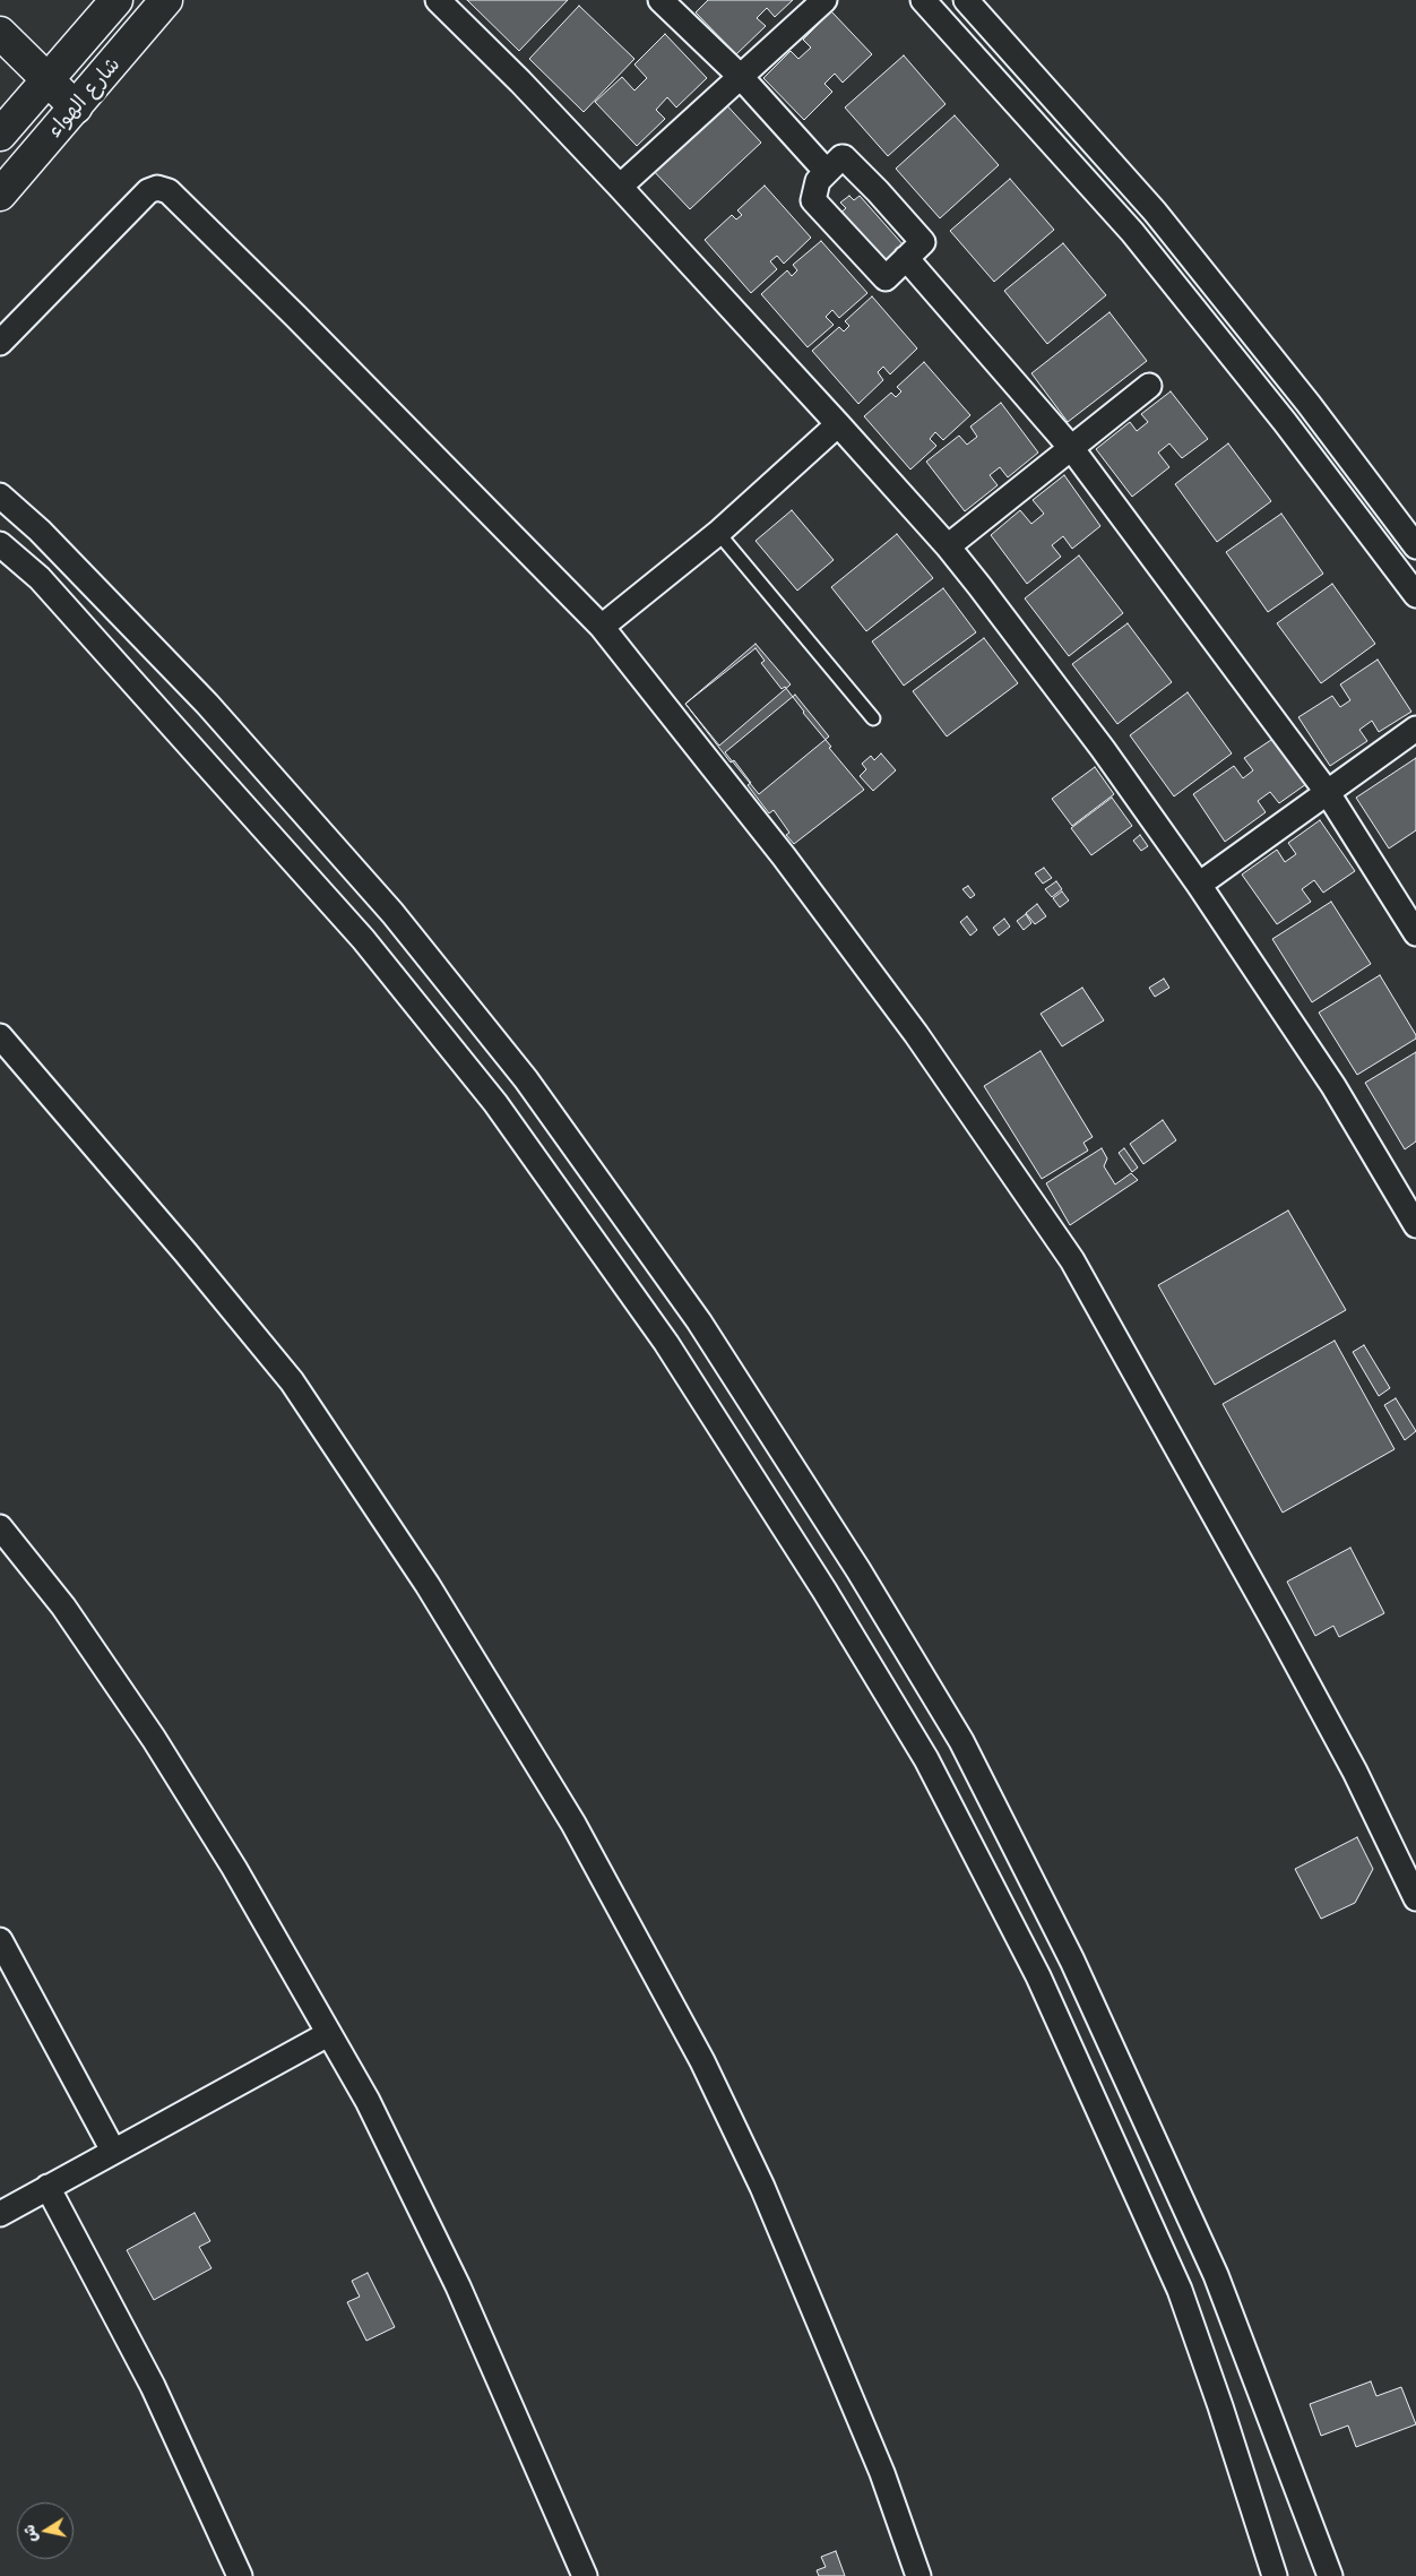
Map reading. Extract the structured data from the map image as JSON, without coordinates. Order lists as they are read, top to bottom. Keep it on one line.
{"streets":{"main road":["شارع الهواء"]},"north":"left"}
